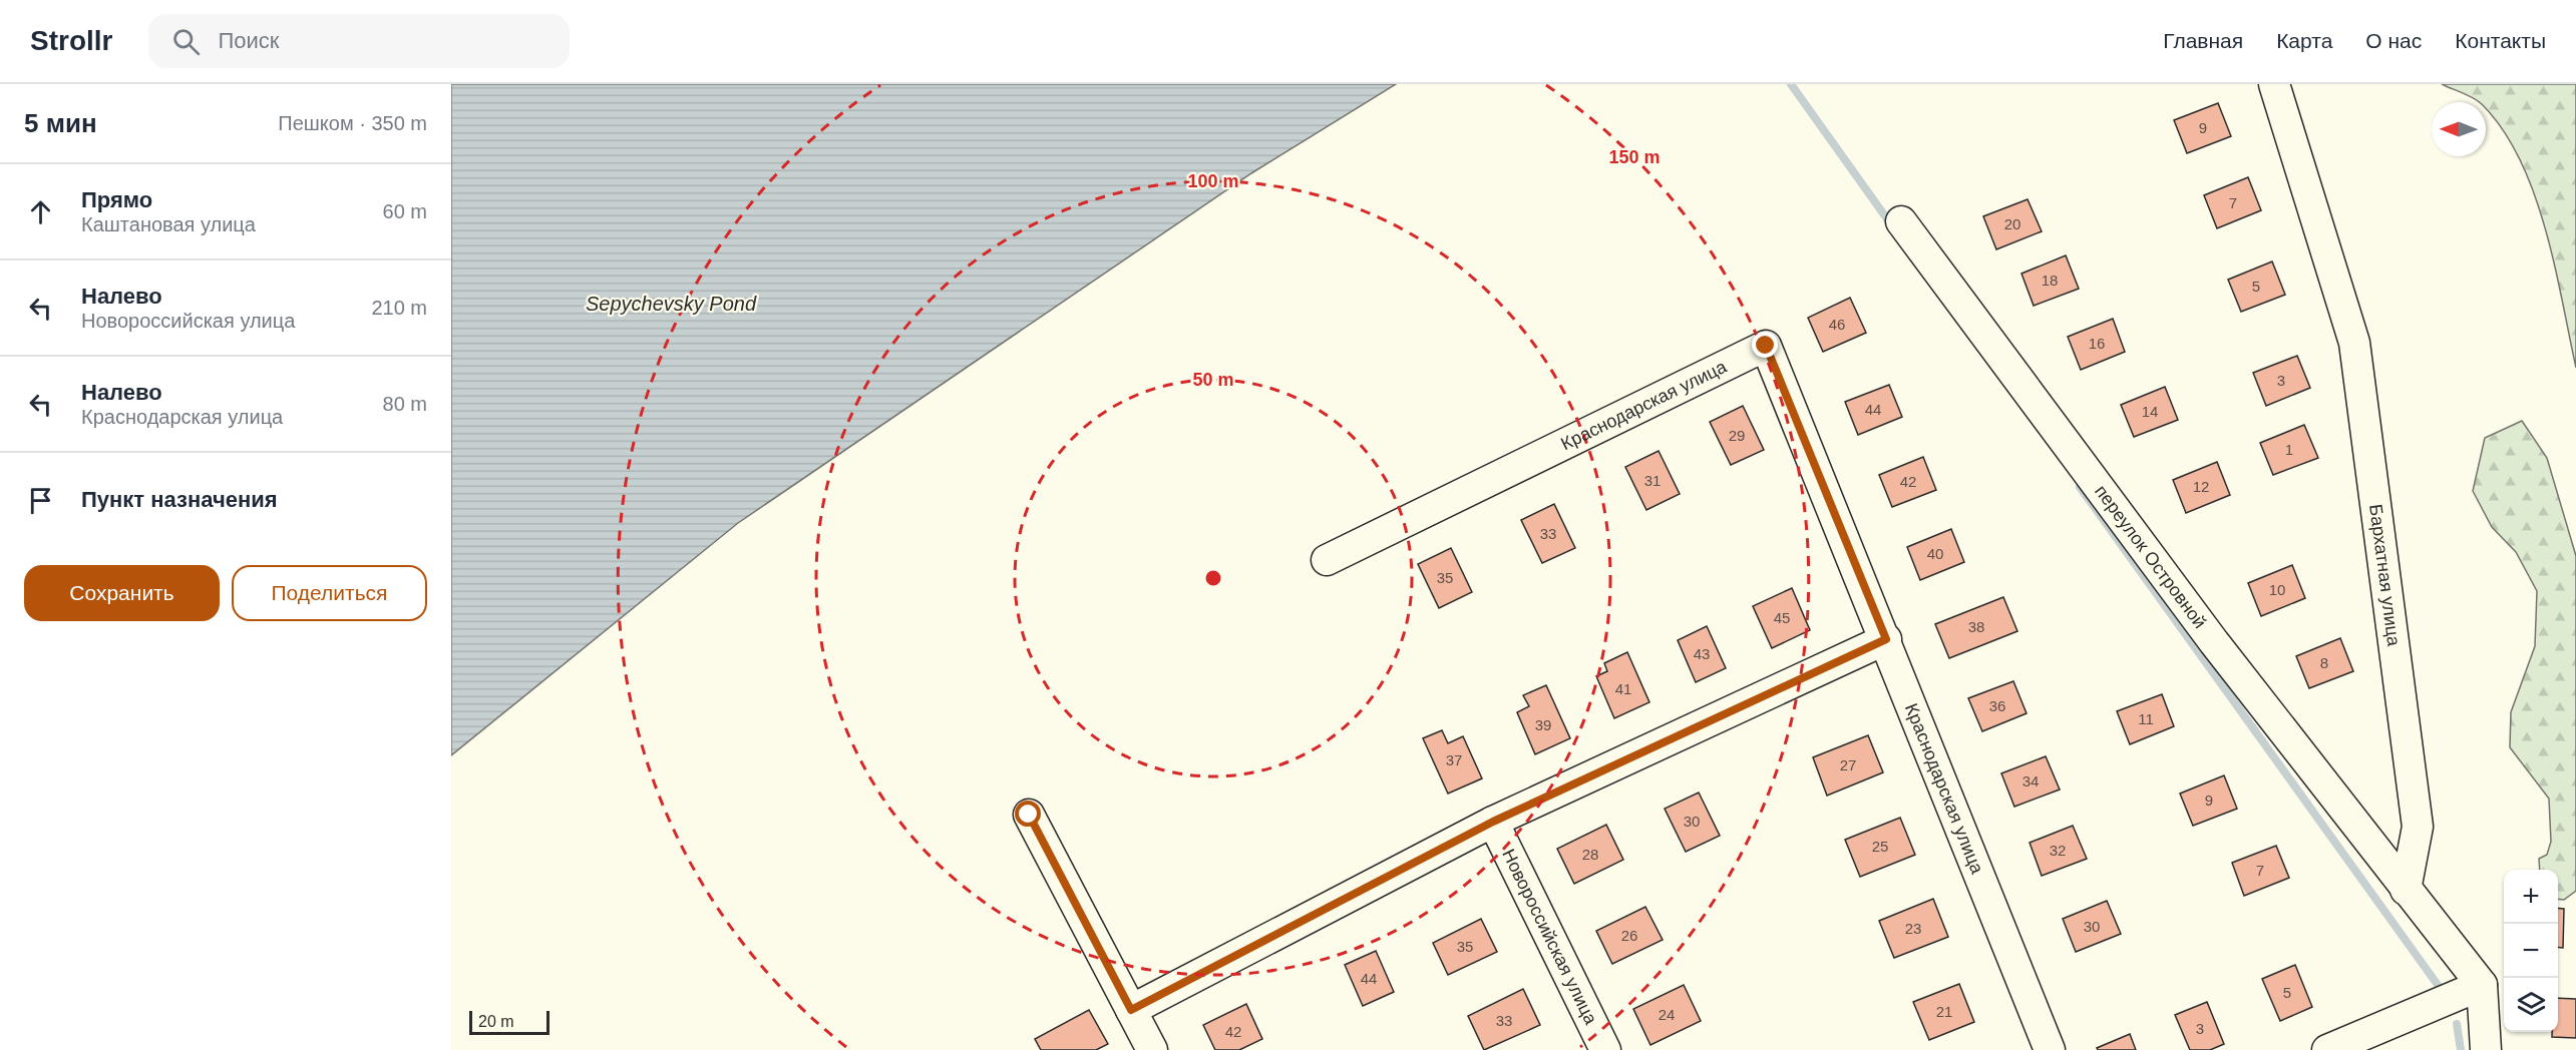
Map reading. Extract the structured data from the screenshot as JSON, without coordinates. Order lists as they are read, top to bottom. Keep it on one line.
{"streets":{"street":["Краснодарская улица","переулок Островной","Бархатная улица","Новороссийская улица"]},"crossings":[["переулок Островной","Бархатная улица"]],"water":["Sepychevsky Pond"],"house_numbers":["9","7","20","18","5","46","16","3","44","14","29","1","31","42","12","33","40","35","10","45","38","43","8","41","36","11","39","37","27","34","9","30","25","32","28","7","30","23","26","35","44","5","21","24","33","3","42"],"scale_bar":"20 m","north":"left","page":{"header":"Strollr","search":"Поиск","nav":["Главная","Карта","О нас","Контакты"],"heading":["5 мин","Пешком · 350 m"],"list":[["Прямо","Каштановая улица","60 m"],["Налево","Новороссийская улица","210 m"],["Налево","Краснодарская улица","80 m"],"Пункт назначения"],"buttons":["Сохранить","Поделиться"],"map_buttons":["+","−"],"scale":"20 m"},"rings":["150 m","100 m","50 m"]}
